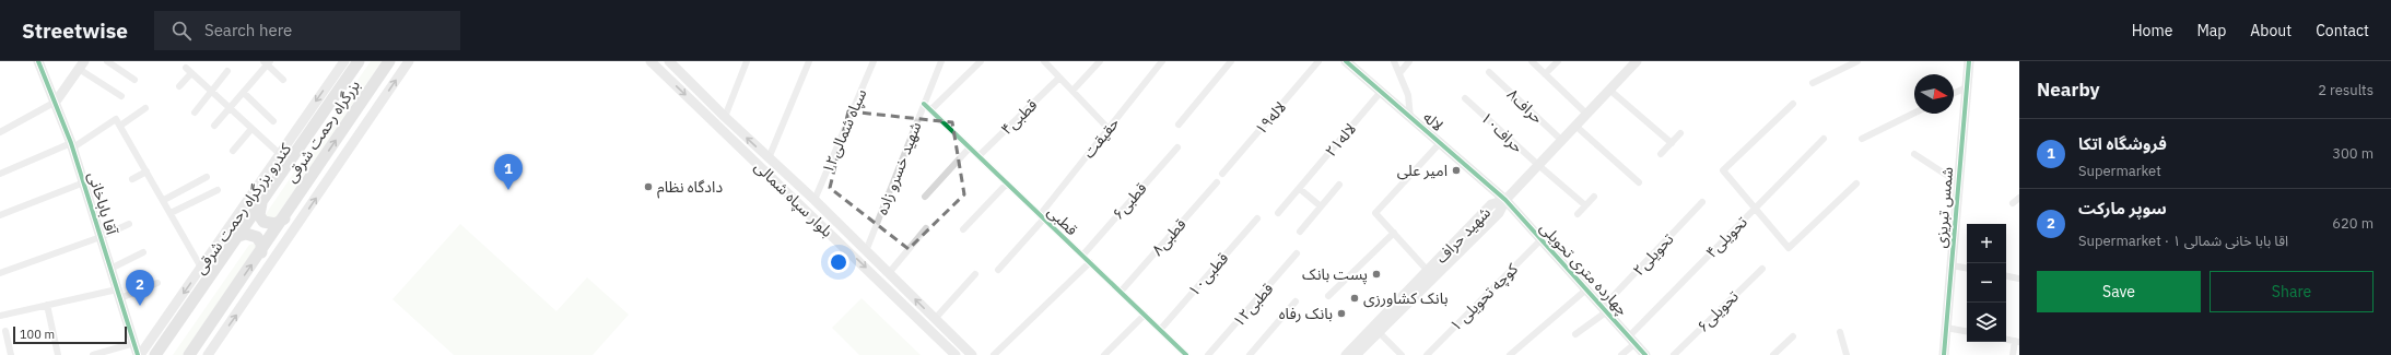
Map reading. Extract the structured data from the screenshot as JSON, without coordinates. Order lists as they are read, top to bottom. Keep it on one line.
{"streets":{"highway":["بزرگراه رحمت شرقی"],"main road":["لاله","بلوار سپاه شمالی","آقا باباخانی","شمس تبریزی","کندرو بزرگراه رحمت شرقی","شهید حراف","چهارده متری تحویلی"],"street":["حراف۸","قطبی۴","لاله۱۹","سپاه شمالی۱۲","حراف۱۰","حقیقت","لاله۲۱","شهید خسرو زاده","قطبی۶","قطبی","قطبی۸","تحویلی۴","تحویلی۲","قطبی۱۰","کوچه تحویلی ۱","قطبی۱۲","تحویلی۶"]},"crossings":[["حراف۸","شهید حراف"],["قطبی۴","قطبی"],["لاله","لاله۲۱"],["لاله","شهید حراف"],["لاله","چهارده متری تحویلی"],["سپاه شمالی۱۲","بلوار سپاه شمالی"],["حراف۱۰","شهید حراف"],["حقیقت","قطبی"],["شهید خسرو زاده","بلوار سپاه شمالی"],["شهید خسرو زاده","قطبی"],["قطبی۶","قطبی"],["آقا باباخانی","کندرو بزرگراه رحمت شرقی"],["قطبی","قطبی۸"],["قطبی","قطبی۱۰"],["شهید حراف","چهارده متری تحویلی"],["تحویلی۴","چهارده متری تحویلی"],["تحویلی۲","چهارده متری تحویلی"],["چهارده متری تحویلی","کوچه تحویلی ۱"]],"places":["امیر علی","دادگاه نظام","پست بانک","بانک کشاورزی","بانک رفاه"],"scale_bar":"100 m","north":"right","page":{"header":"Streetwise","search":"Search here","nav":["Home","Map","About","Contact"],"heading":["Nearby","2 results"],"list":[{"mark":"1","name":"فروشگاه اتکا","note":"Supermarket","value":"300 m"},{"mark":"2","name":"سوپر مارکت","note":"Supermarket · ۱ اقا بابا خانی شمالی","value":"620 m"}],"pins":["1","2"],"map_buttons":["+","−"],"buttons":["Save","Share"],"scale":"100 m"}}
